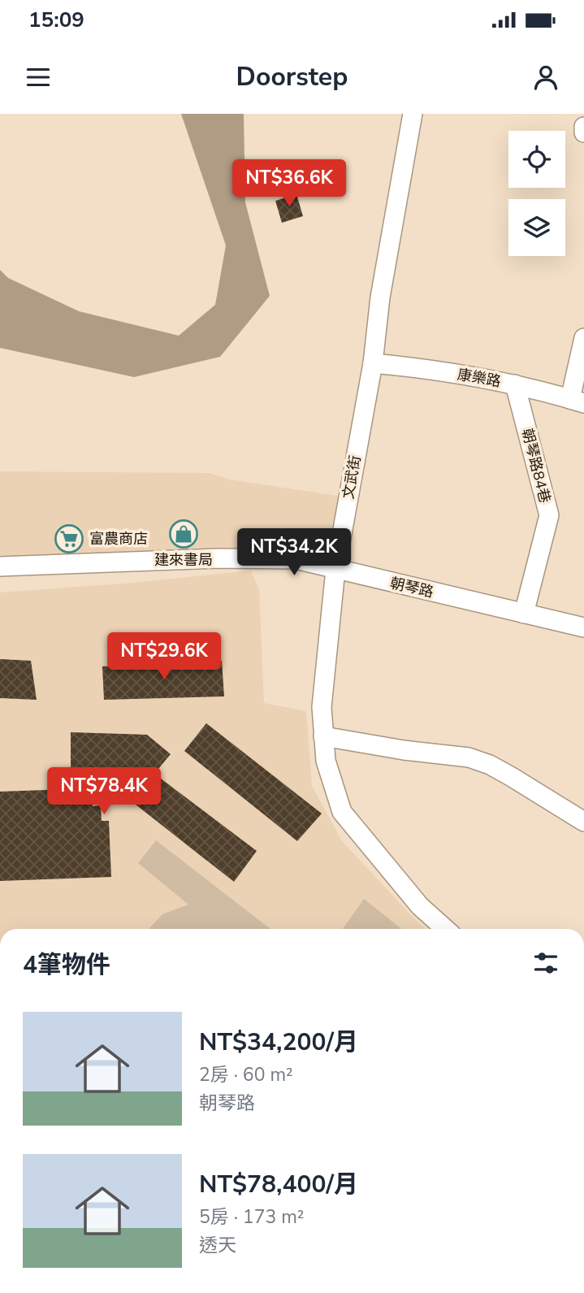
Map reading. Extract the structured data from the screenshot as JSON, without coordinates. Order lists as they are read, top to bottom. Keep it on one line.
{"streets":{"street":["康樂路","朝琴路84巷","文武街","朝琴路"]},"crossings":[["康樂路","朝琴路84巷"],["康樂路","文武街"],["朝琴路84巷","朝琴路"],["文武街","朝琴路"]],"places":{"shop":["建來書局"],"supermarket":["富農商店"]},"page":{"status":"15:09","header":"Doorstep","price":["NT$36.6K","NT$34.2K","NT$29.6K","NT$78.4K"],"heading":"4筆物件","list":[{"name":"NT$34,200/月","note":"2房 · 60 m² · 朝琴路"},{"name":"NT$78,400/月","note":"5房 · 173 m² · 透天"}]}}
